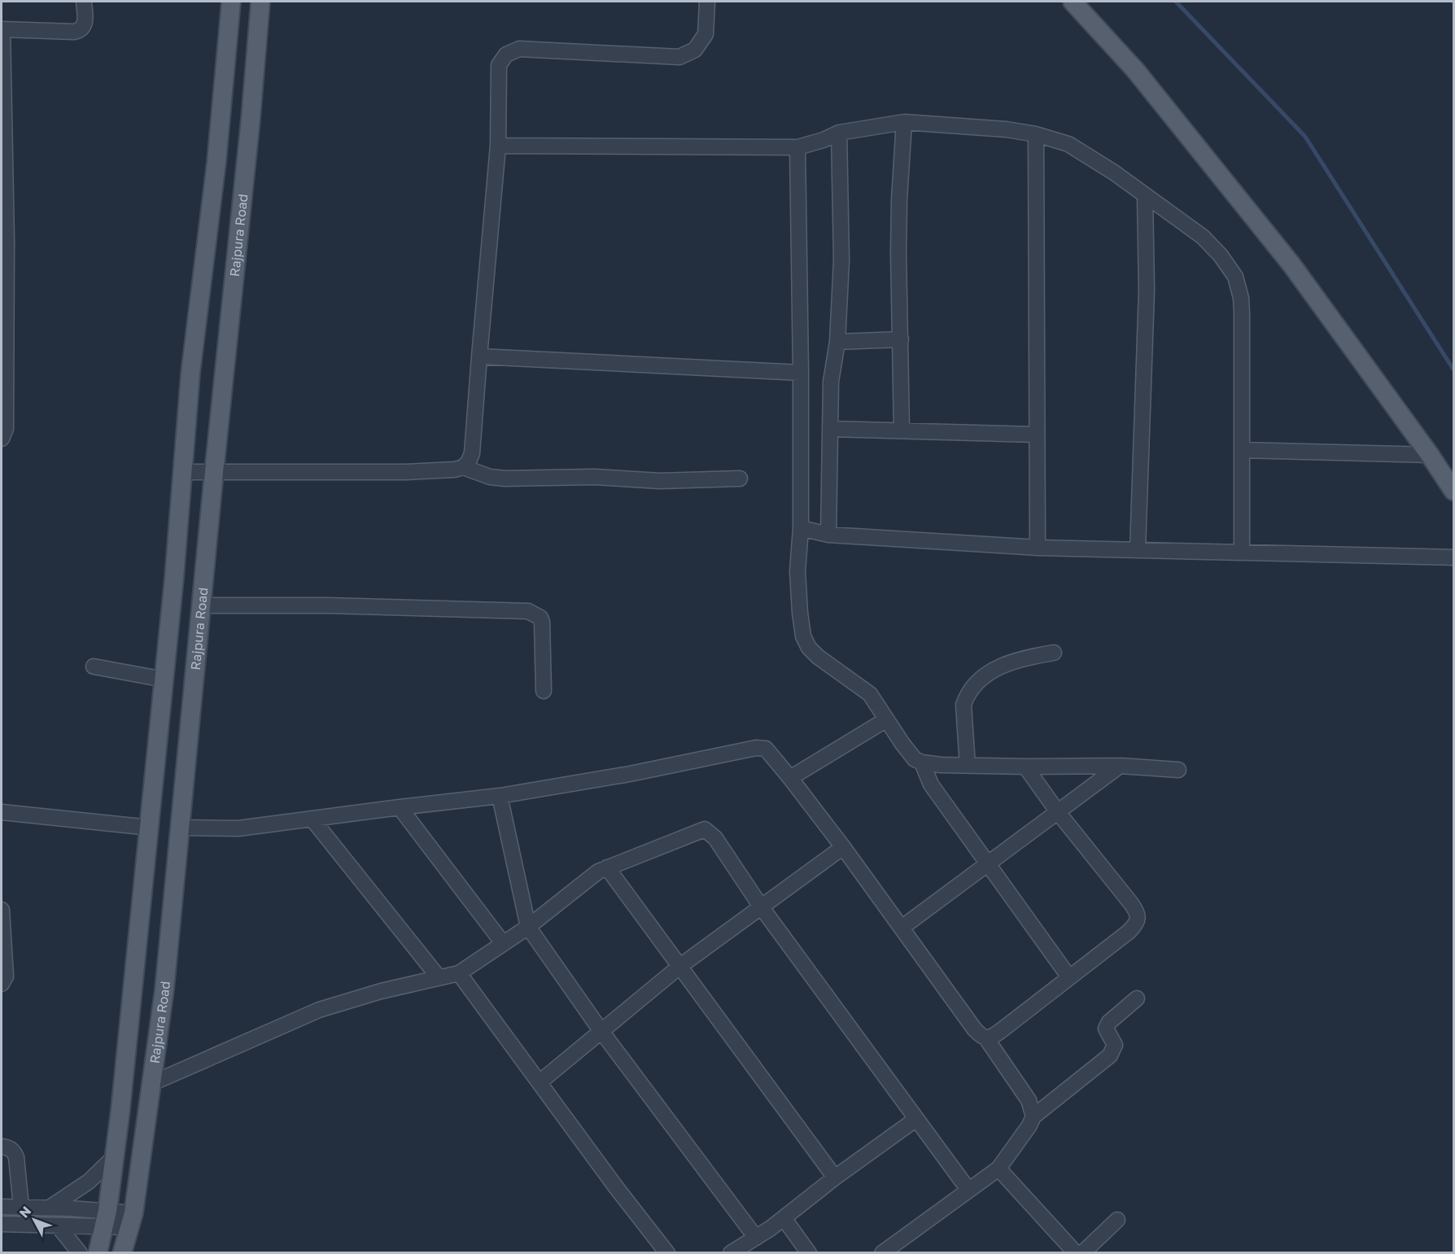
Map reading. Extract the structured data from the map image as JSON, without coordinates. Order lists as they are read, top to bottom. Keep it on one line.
{"streets":{"main road":["Rajpura Road"]},"north":"top left"}
